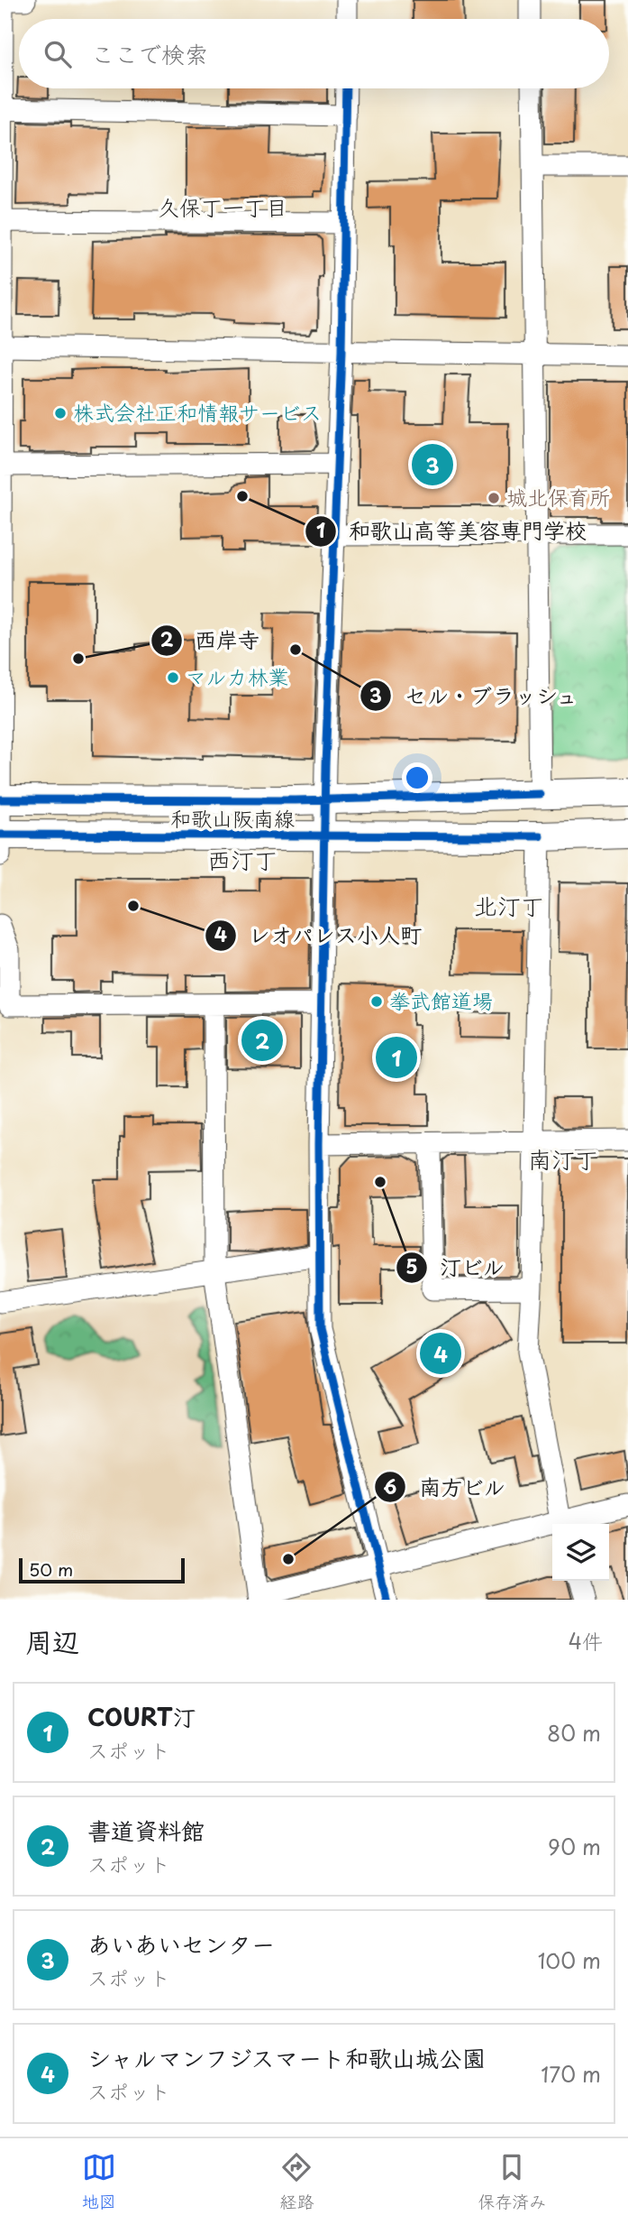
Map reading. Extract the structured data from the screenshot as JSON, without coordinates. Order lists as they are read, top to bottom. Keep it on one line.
{"streets":{"main road":["和歌山阪南線"]},"districts":["久保丁一丁目","西汀丁","北汀丁","南汀丁"],"places":["株式会社正和情報サービス","和歌山高等美容専門学校","城北保育所","セル・ブラッシュ","西岸寺","マルカ林業","レオパレス小人町","拳武館道場","汀ビル","南方ビル"],"scale_bar":"50 m","page":{"search":"ここで検索","pins":["3","2","1","4"],"scale":"50 m","heading":["周辺","4件"],"list":[{"mark":"1","name":"COURT汀","note":"スポット","value":"80 m"},{"mark":"2","name":"書道資料館","note":"スポット","value":"90 m"},{"mark":"3","name":"あいあいセンター","note":"スポット","value":"100 m"},{"mark":"4","name":"シャルマンフジスマート和歌山城公園","note":"スポット","value":"170 m"}],"nav":["地図","経路","保存済み"]}}
